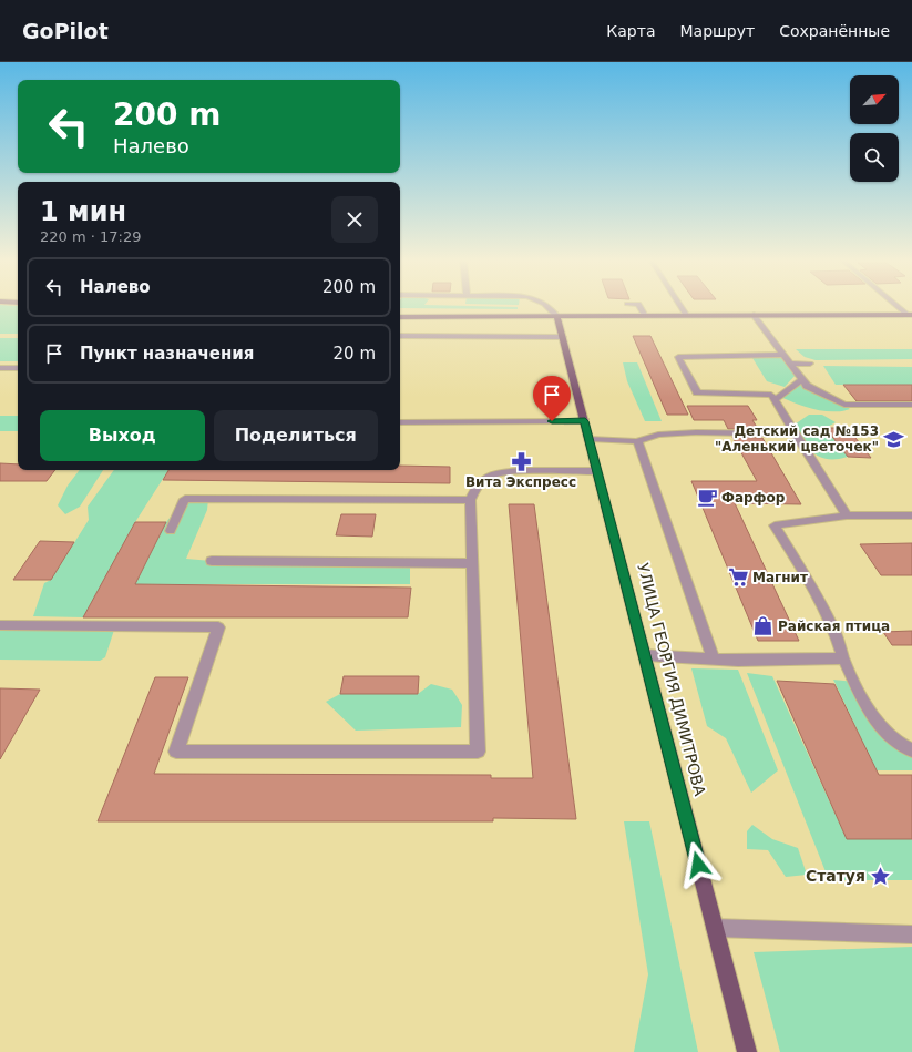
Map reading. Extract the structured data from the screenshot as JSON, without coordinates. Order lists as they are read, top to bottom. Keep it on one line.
{"streets":{"main road":["УЛИЦА ГЕОРГИЯ ДИМИТРОВА"]},"places":{"school or university":["Детский сад №153 \"Аленький цветочек\""],"pharmacy":["Вита Экспресс"],"cafe":["Фарфор"],"supermarket":["Магнит"],"shop":["Райская птица"],"place":["Статуя"]},"north":"top right","page":{"header":"GoPilot","nav":["Карта","Маршрут","Сохранённые"],"turn":["200 m","Налево"],"heading":["1 мин","220 m · 17:29"],"list":[{"name":"Налево","value":"200 m"},{"name":"Пункт назначения","value":"20 m"}],"buttons":["Выход","Поделиться"]}}
